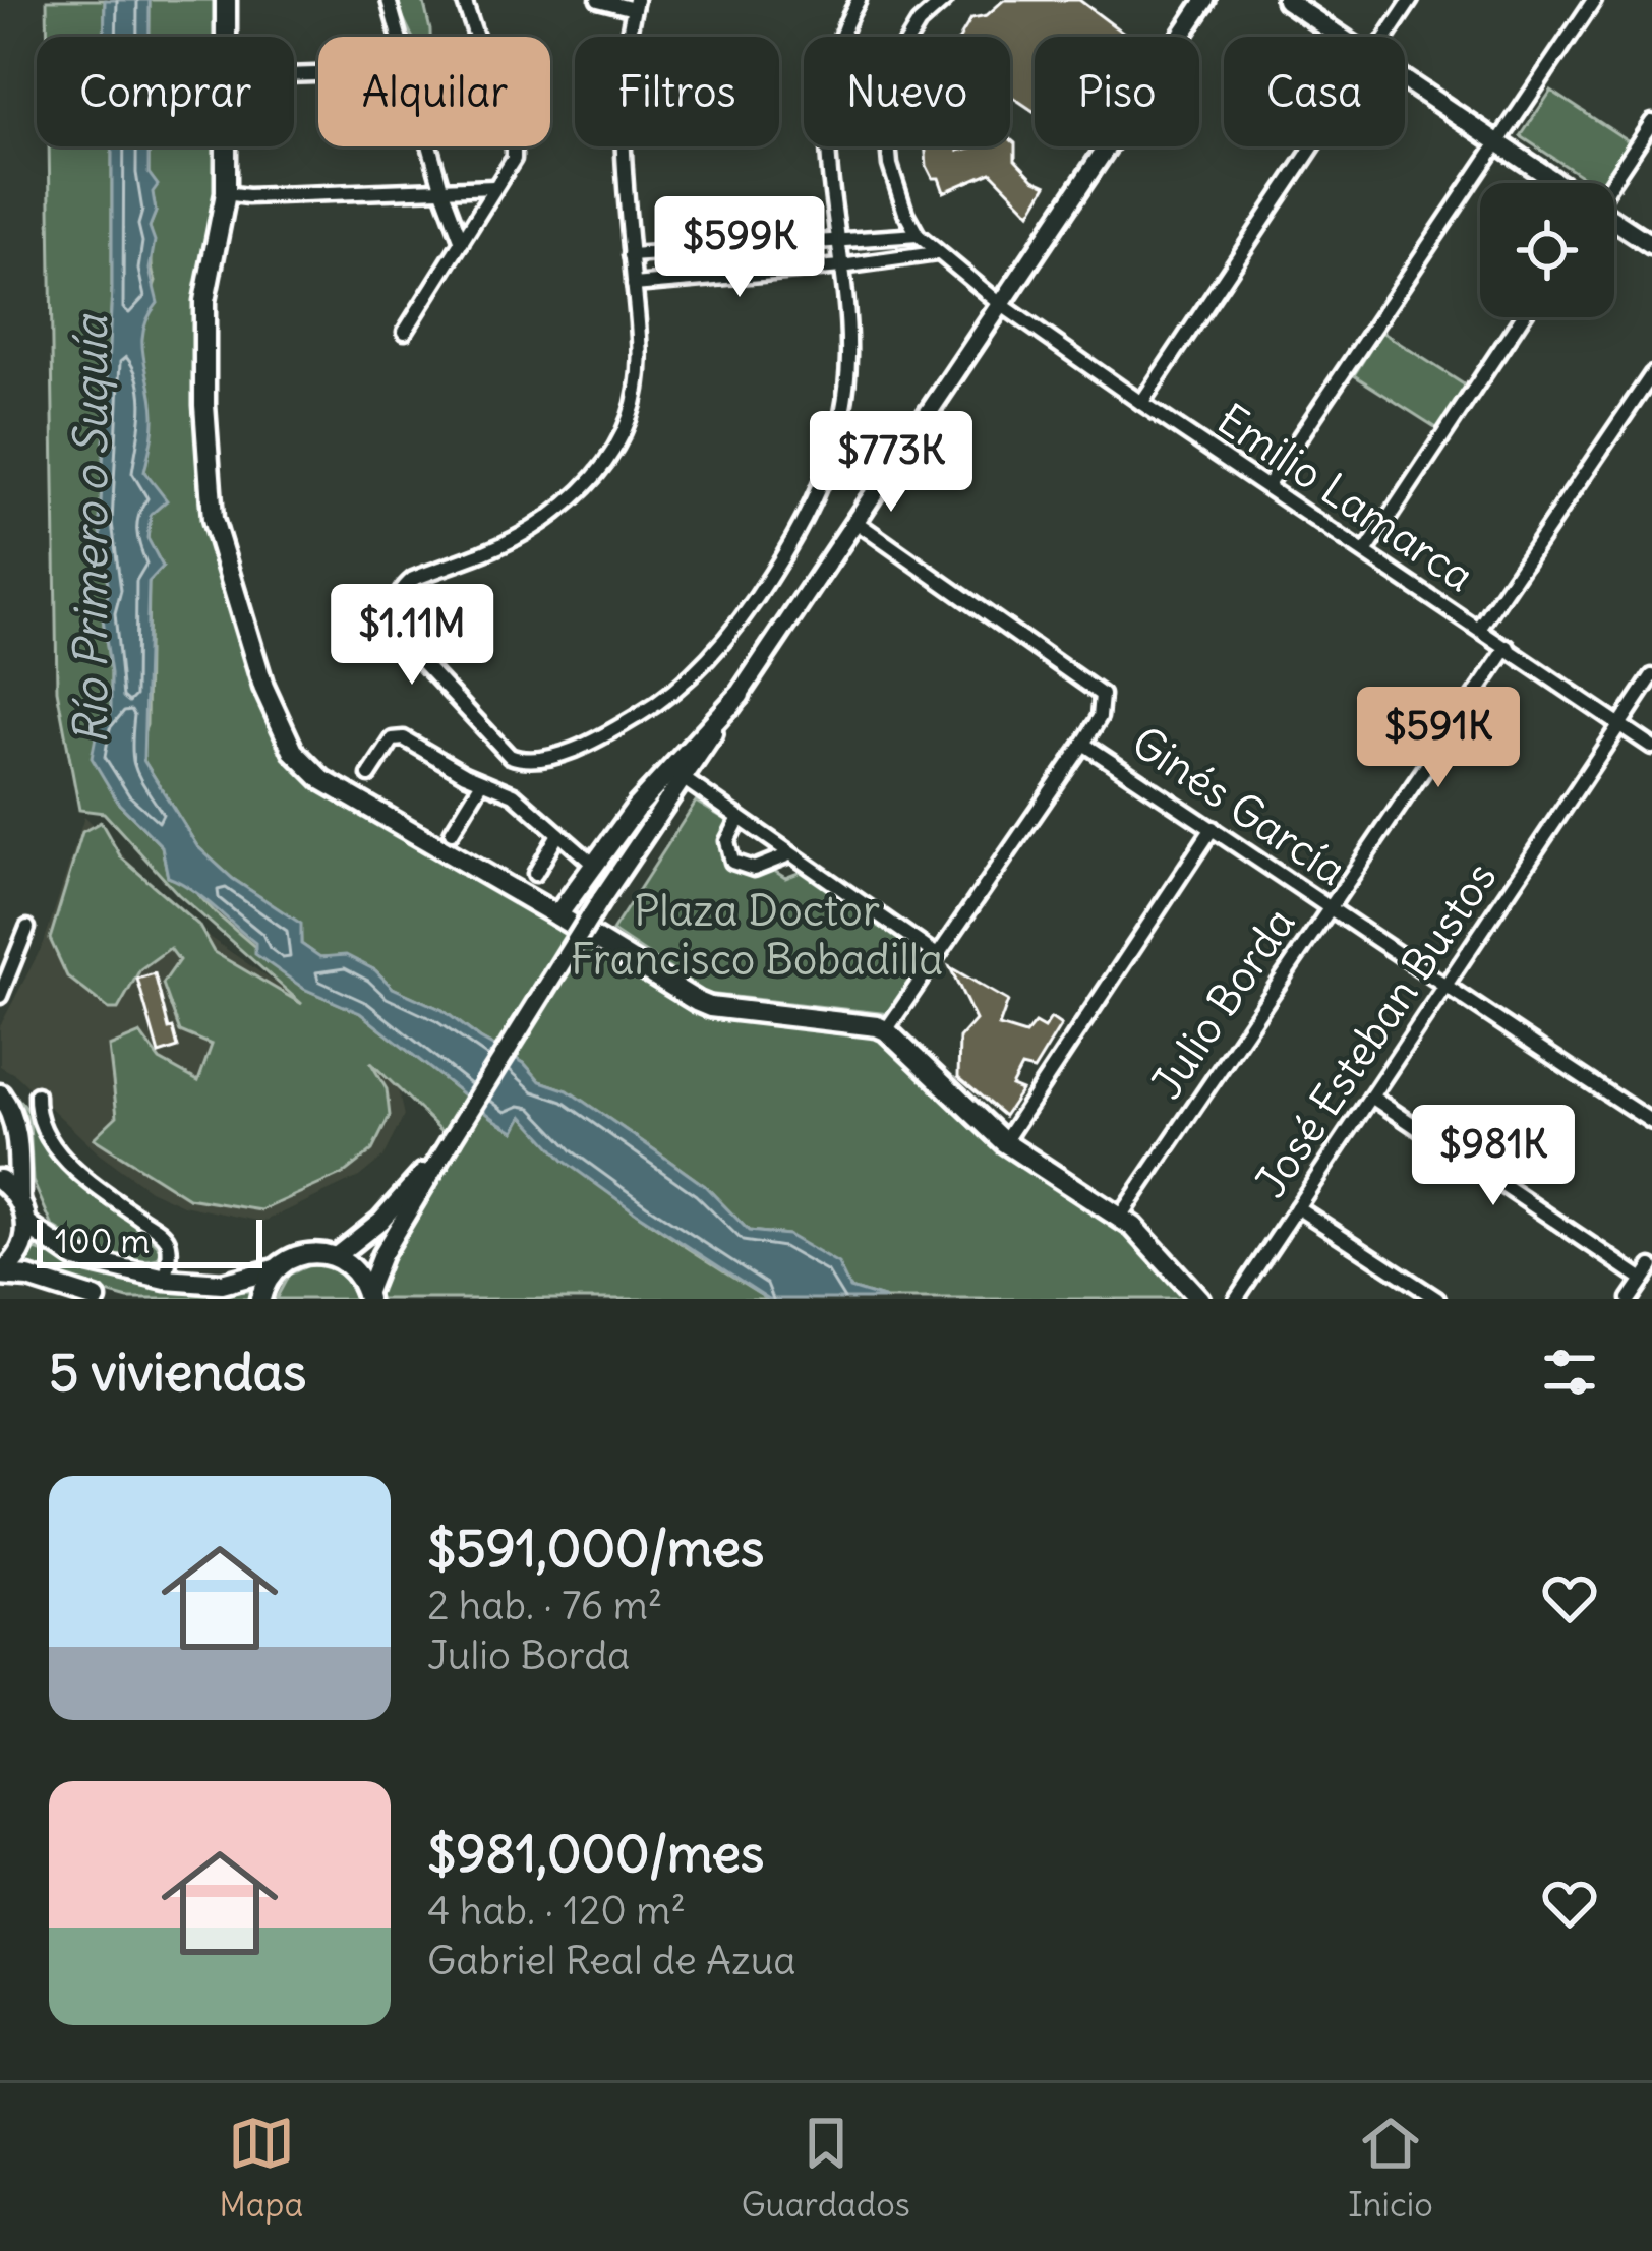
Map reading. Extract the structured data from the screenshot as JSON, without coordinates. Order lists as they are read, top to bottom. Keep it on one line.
{"streets":{"street":["Emilio Lamarca","Ginés García","Julio Borda","José Esteban Bustos"]},"crossings":[["Emilio Lamarca","Julio Borda"],["Emilio Lamarca","José Esteban Bustos"],["Ginés García","Julio Borda"],["Ginés García","José Esteban Bustos"]],"water":["Río Primero o Suquía"],"parks":["Plaza Doctor Francisco Bobadilla"],"scale_bar":"100 m","page":{"chip":["Comprar","Alquilar","Filtros","Nuevo","Piso","Casa"],"price":["$599K","$773K","$1.11M","$591K","$981K"],"scale":"100 m","heading":"5 viviendas","list":[{"name":"$591,000/mes","note":"2 hab. · 76 m² · Julio Borda"},{"name":"$981,000/mes","note":"4 hab. · 120 m² · Gabriel Real de Azua"}],"tabs":["Mapa","Guardados","Inicio"]}}
